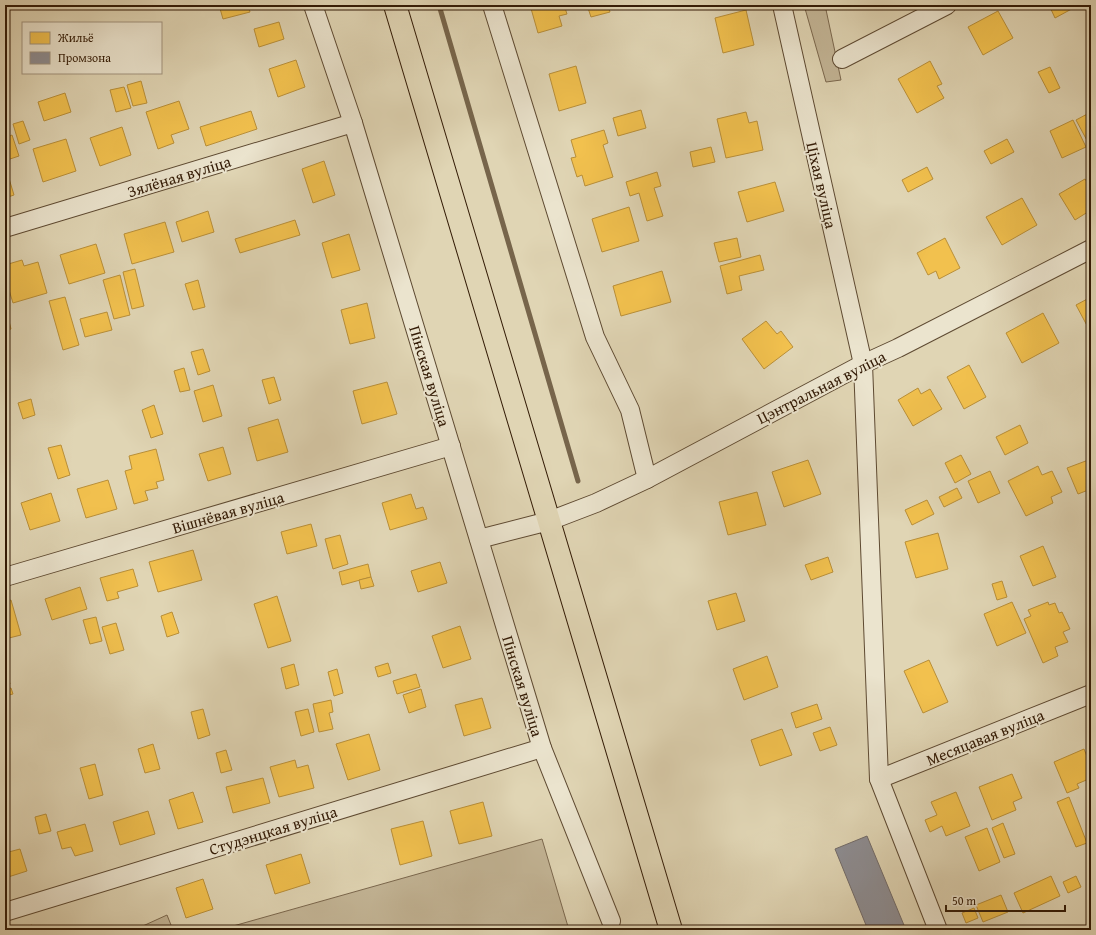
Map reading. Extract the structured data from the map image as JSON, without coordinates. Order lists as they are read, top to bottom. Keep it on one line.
{"streets":{"street":["Зялёная вуліца","Ціхая вуліца","Пінская вуліца","Цэнтральная вуліца","Вішнёвая вуліца","Месяцавая вуліца","Студэнцкая вуліца"]},"crossings":[["Зялёная вуліца","Пінская вуліца"],["Ціхая вуліца","Цэнтральная вуліца"],["Ціхая вуліца","Месяцавая вуліца"],["Пінская вуліца","Цэнтральная вуліца"],["Пінская вуліца","Вішнёвая вуліца"],["Пінская вуліца","Студэнцкая вуліца"]],"legend":["Жильё","Промзона"],"scale_bar":"50 m"}
